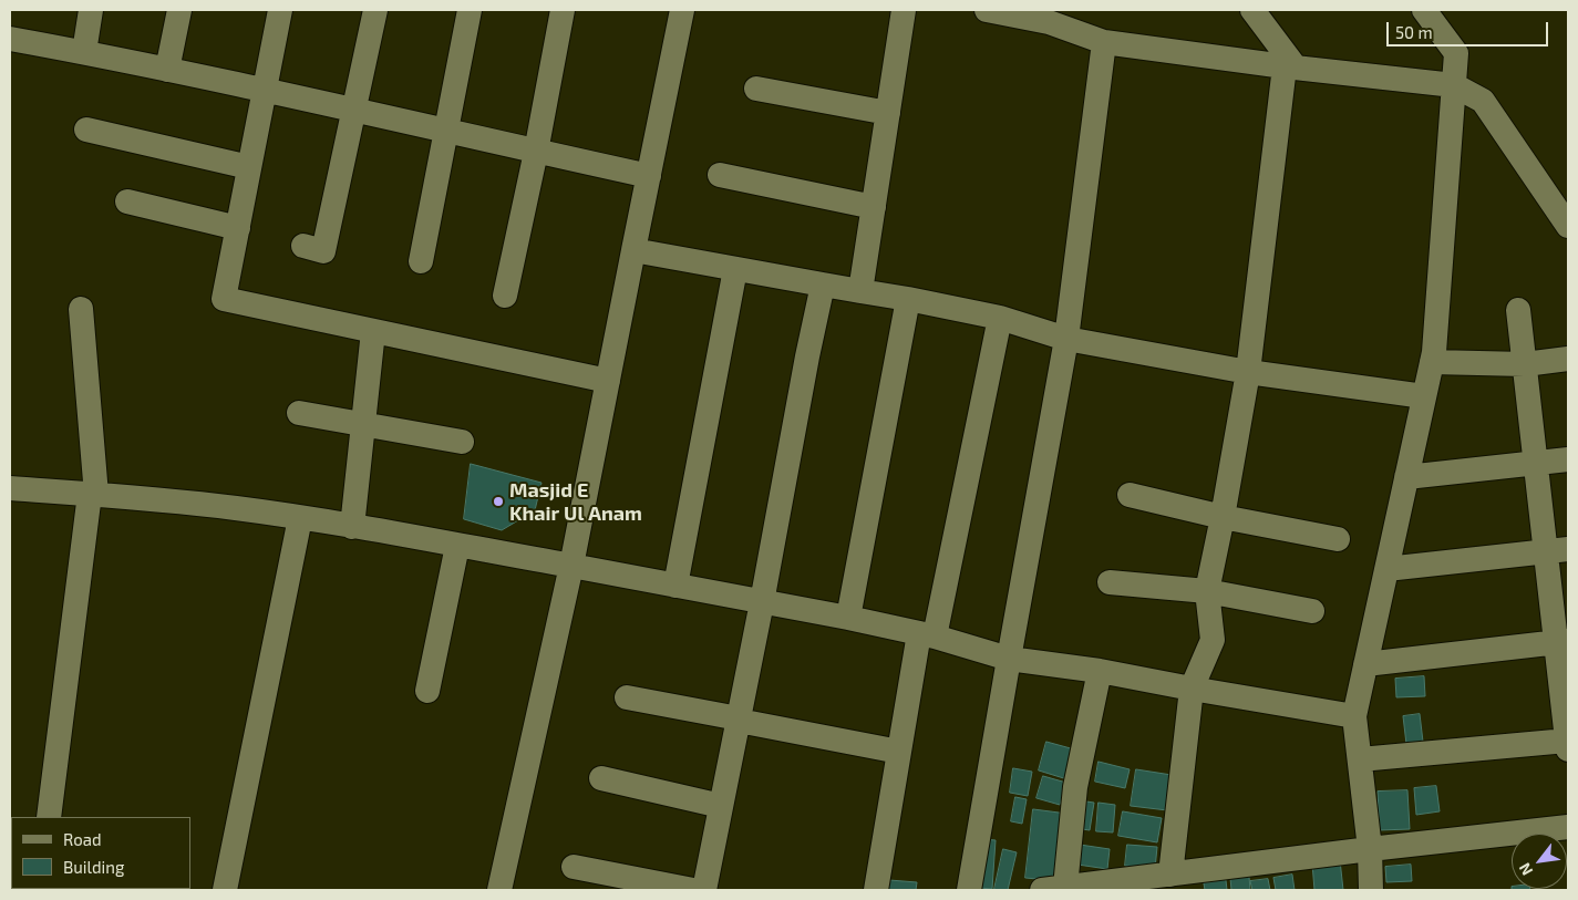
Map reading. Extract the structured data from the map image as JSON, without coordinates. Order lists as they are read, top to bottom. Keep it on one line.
{"places":["Masjid E Khair Ul Anam"],"legend":["Road","Building"],"scale_bar":"50 m","north":"bottom left"}
